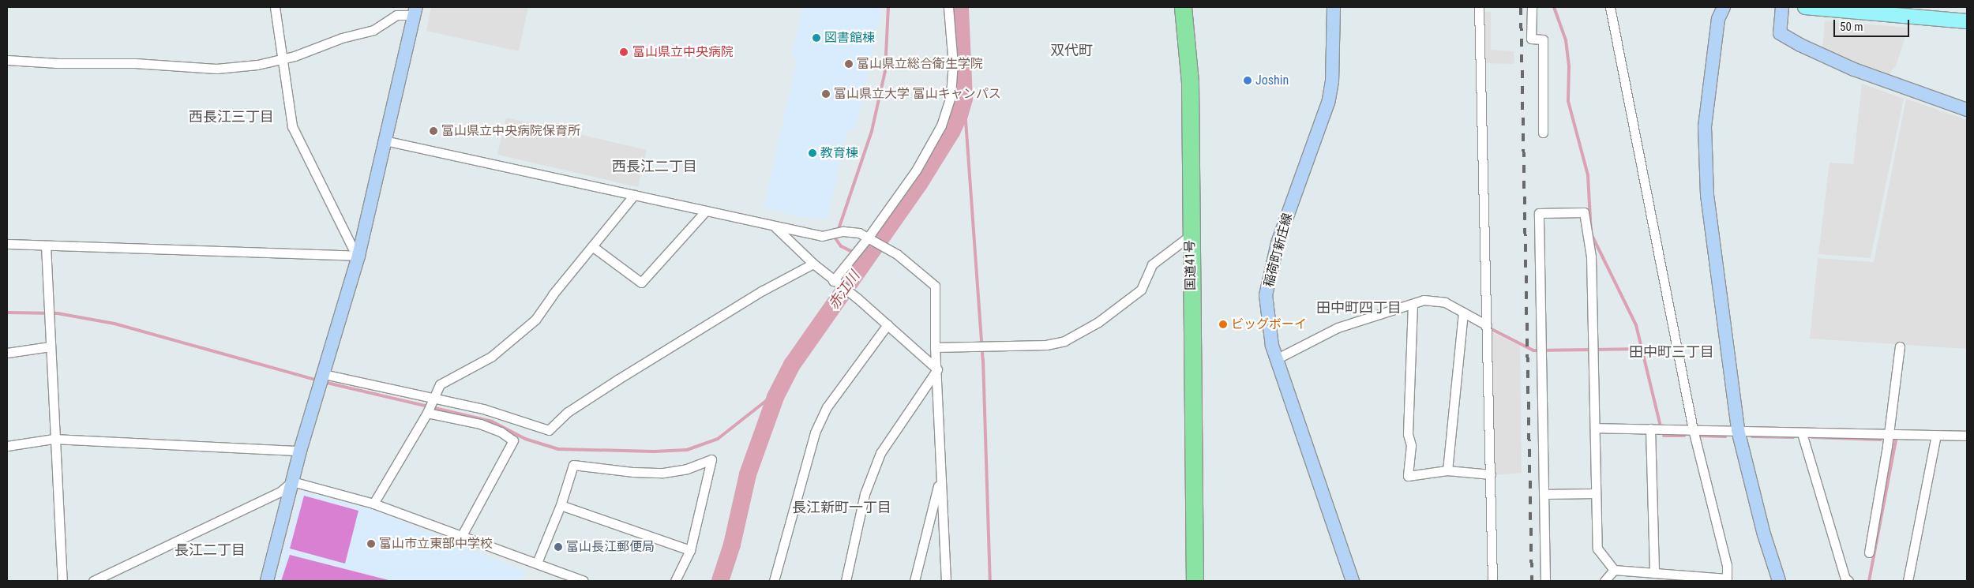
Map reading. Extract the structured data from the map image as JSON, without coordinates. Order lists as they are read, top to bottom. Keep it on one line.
{"streets":{"highway":["国道41号"],"street":["稲荷町新庄線"]},"districts":["双代町","西長江三丁目","西長江二丁目","田中町四丁目","田中町三丁目","長江新町一丁目","長江二丁目"],"water":["赤江川"],"places":["図書館棟","富山県立中央病院","富山県立総合衛生学院","Joshin","富山県立大学 富山キャンパス","富山県立中央病院保育所","教育棟","ビッグボーイ","富山市立東部中学校","富山長江郵便局"],"scale_bar":"50 m"}
